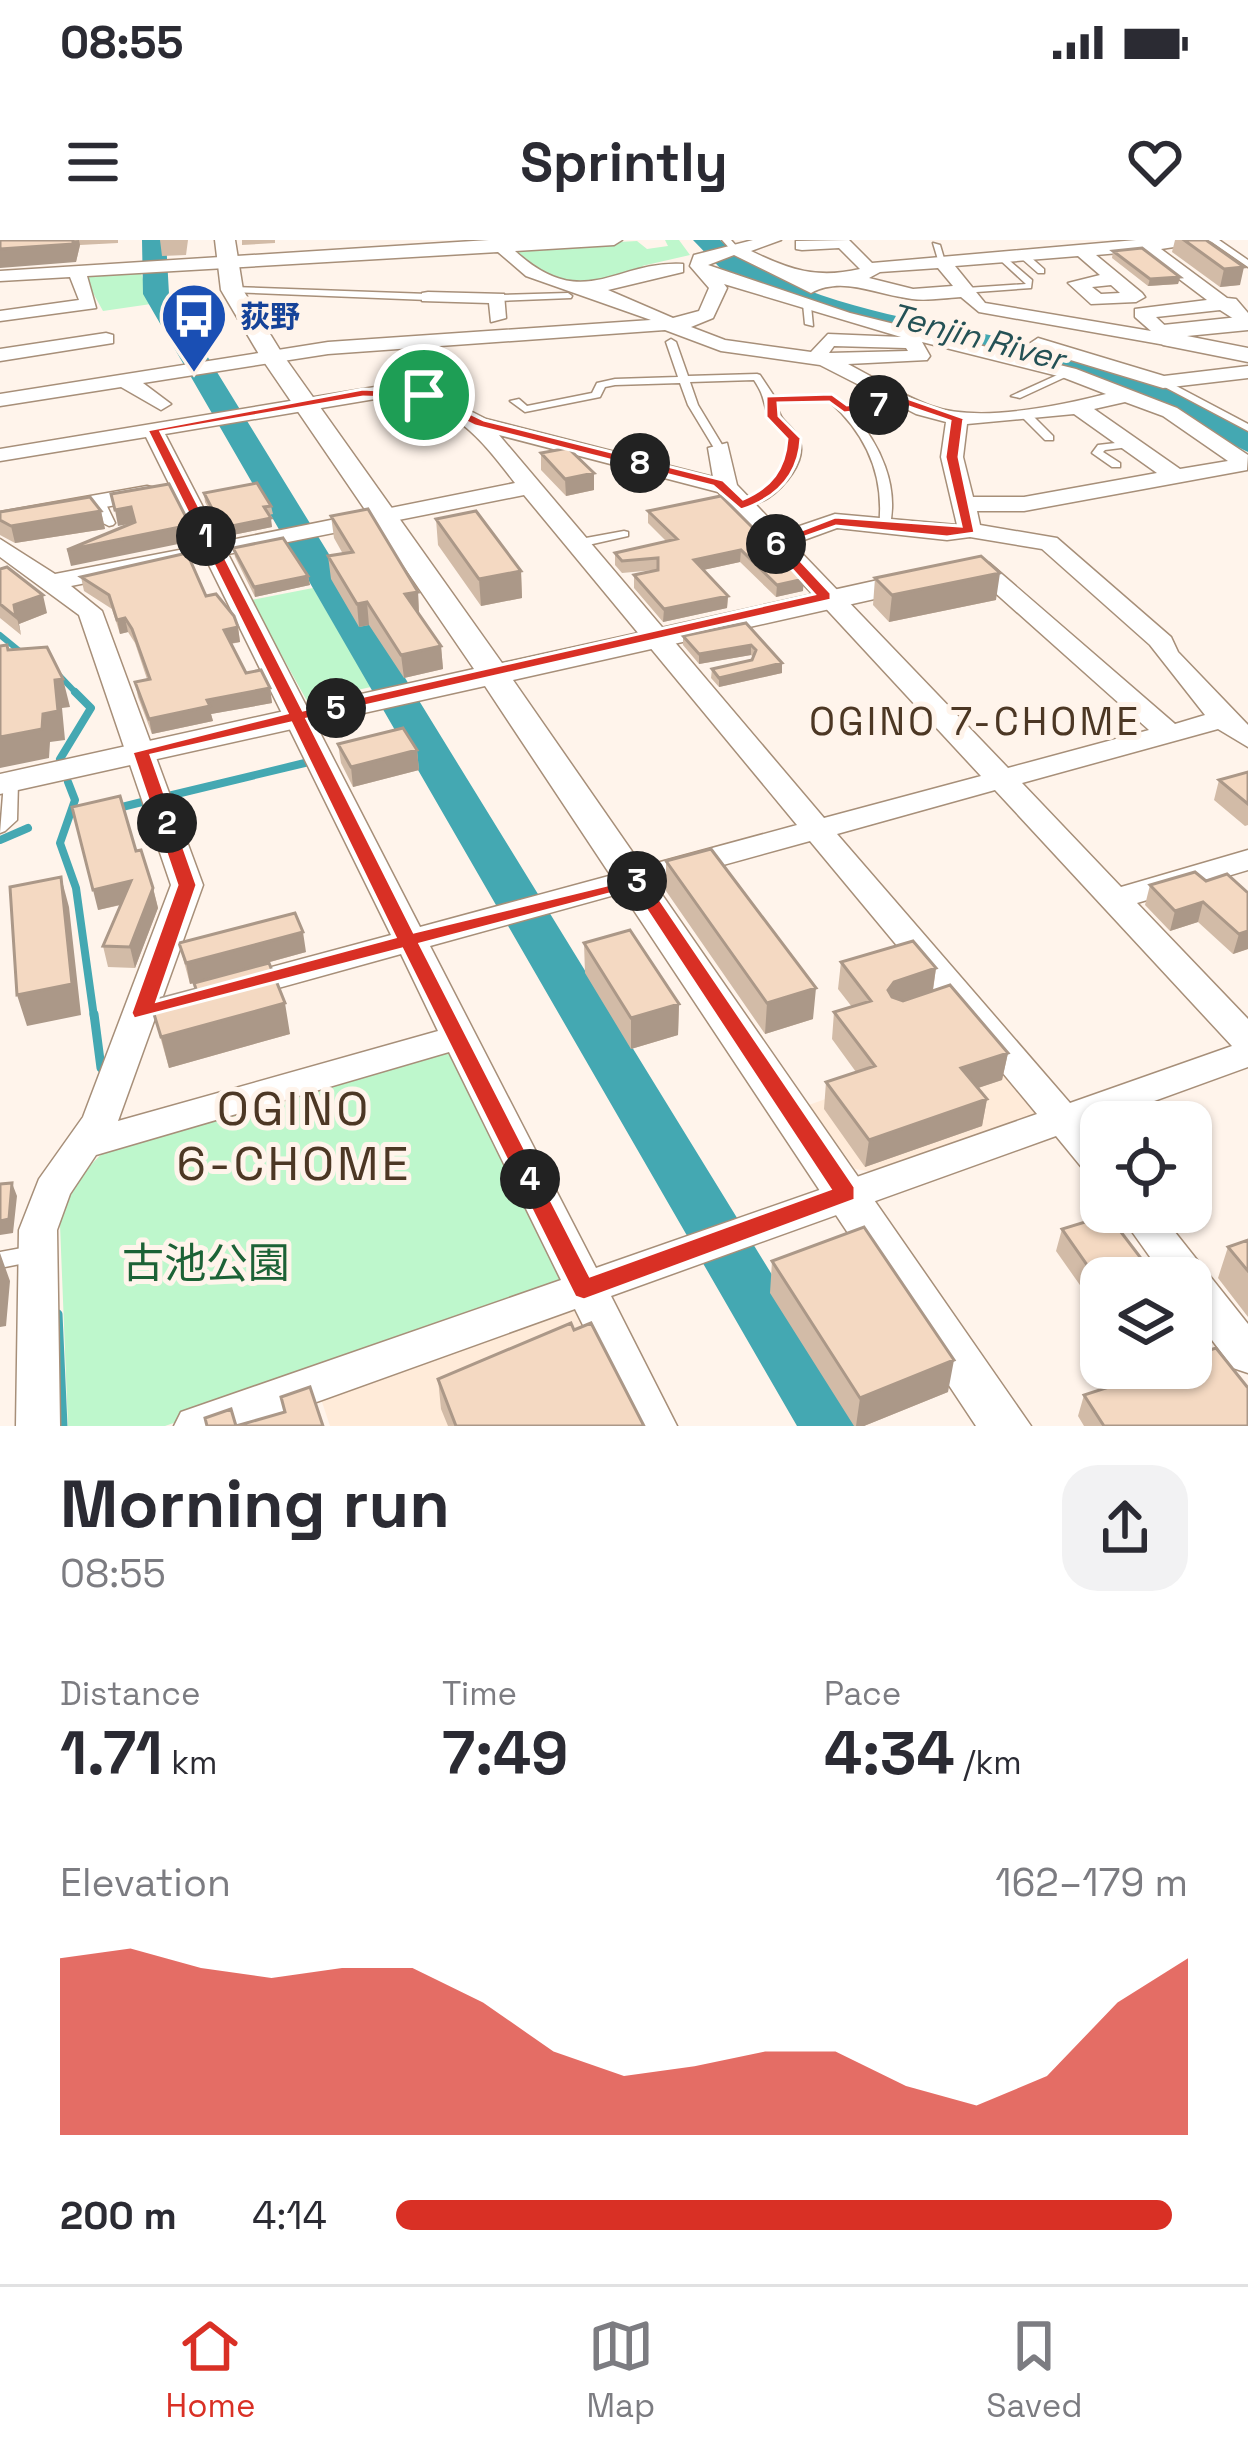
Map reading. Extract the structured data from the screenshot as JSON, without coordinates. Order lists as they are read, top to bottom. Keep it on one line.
{"districts":["OGINO 7-CHOME","OGINO 6-CHOME"],"water":["Tenjin River"],"parks":["古池公園"],"places":{"bus stop":["荻野"]},"page":{"status":"08:55","header":"Sprintly","pins":["7","8","1","6","5","2","3","4"],"heading":["Morning run","08:55"],"stats":[["Distance","1.71 km"],["Time","7:49"],["Pace","4:34 /km"]],"chart":["Elevation","162–179 m"],"list":[{"name":"200 m","note":"4:14"}],"tabs":["Home","Map","Saved"]}}
